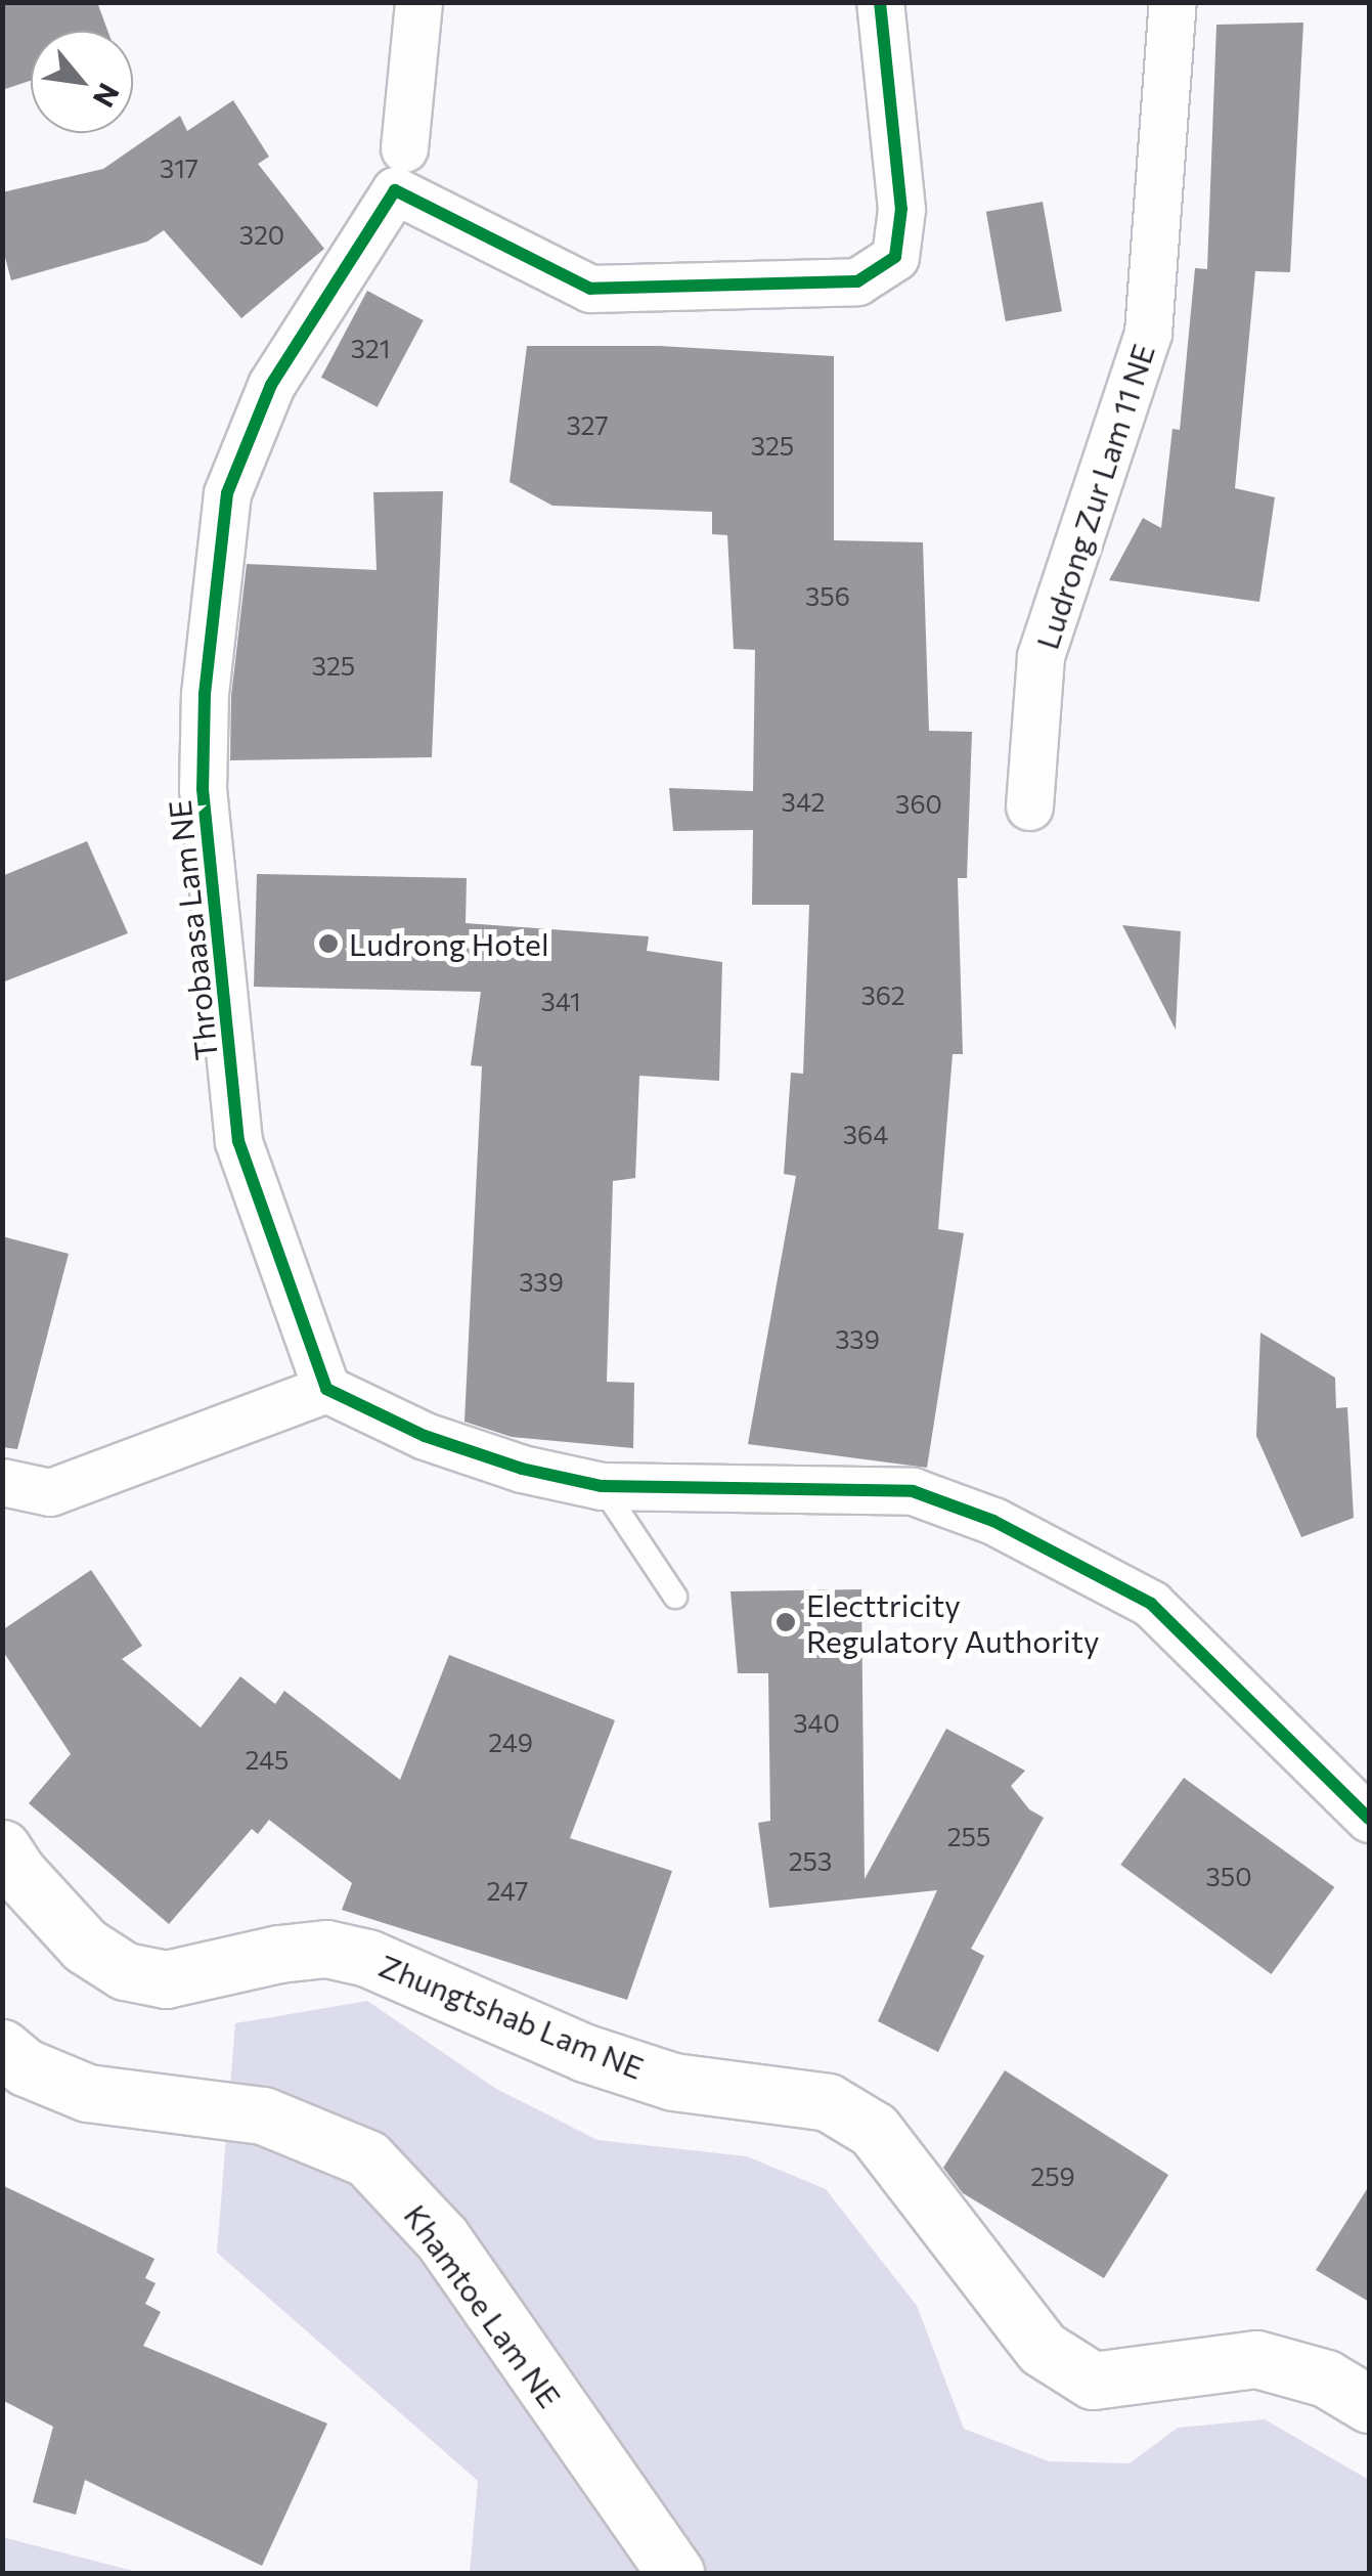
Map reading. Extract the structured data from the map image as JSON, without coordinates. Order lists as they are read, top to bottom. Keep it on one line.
{"streets":{"main road":["Zhungtshab Lam NE","Khamtoe Lam NE"],"street":["Ludrong Zur Lam 11 NE","Throbaasa Lam NE"]},"places":["Ludrong Hotel","Electtricity Regulatory Authority"],"house_numbers":["317","320","321","327","325","356","325","342","360","362","341","364","339","339","340","249","245","255","253","350","247","259"],"north":"bottom right"}
